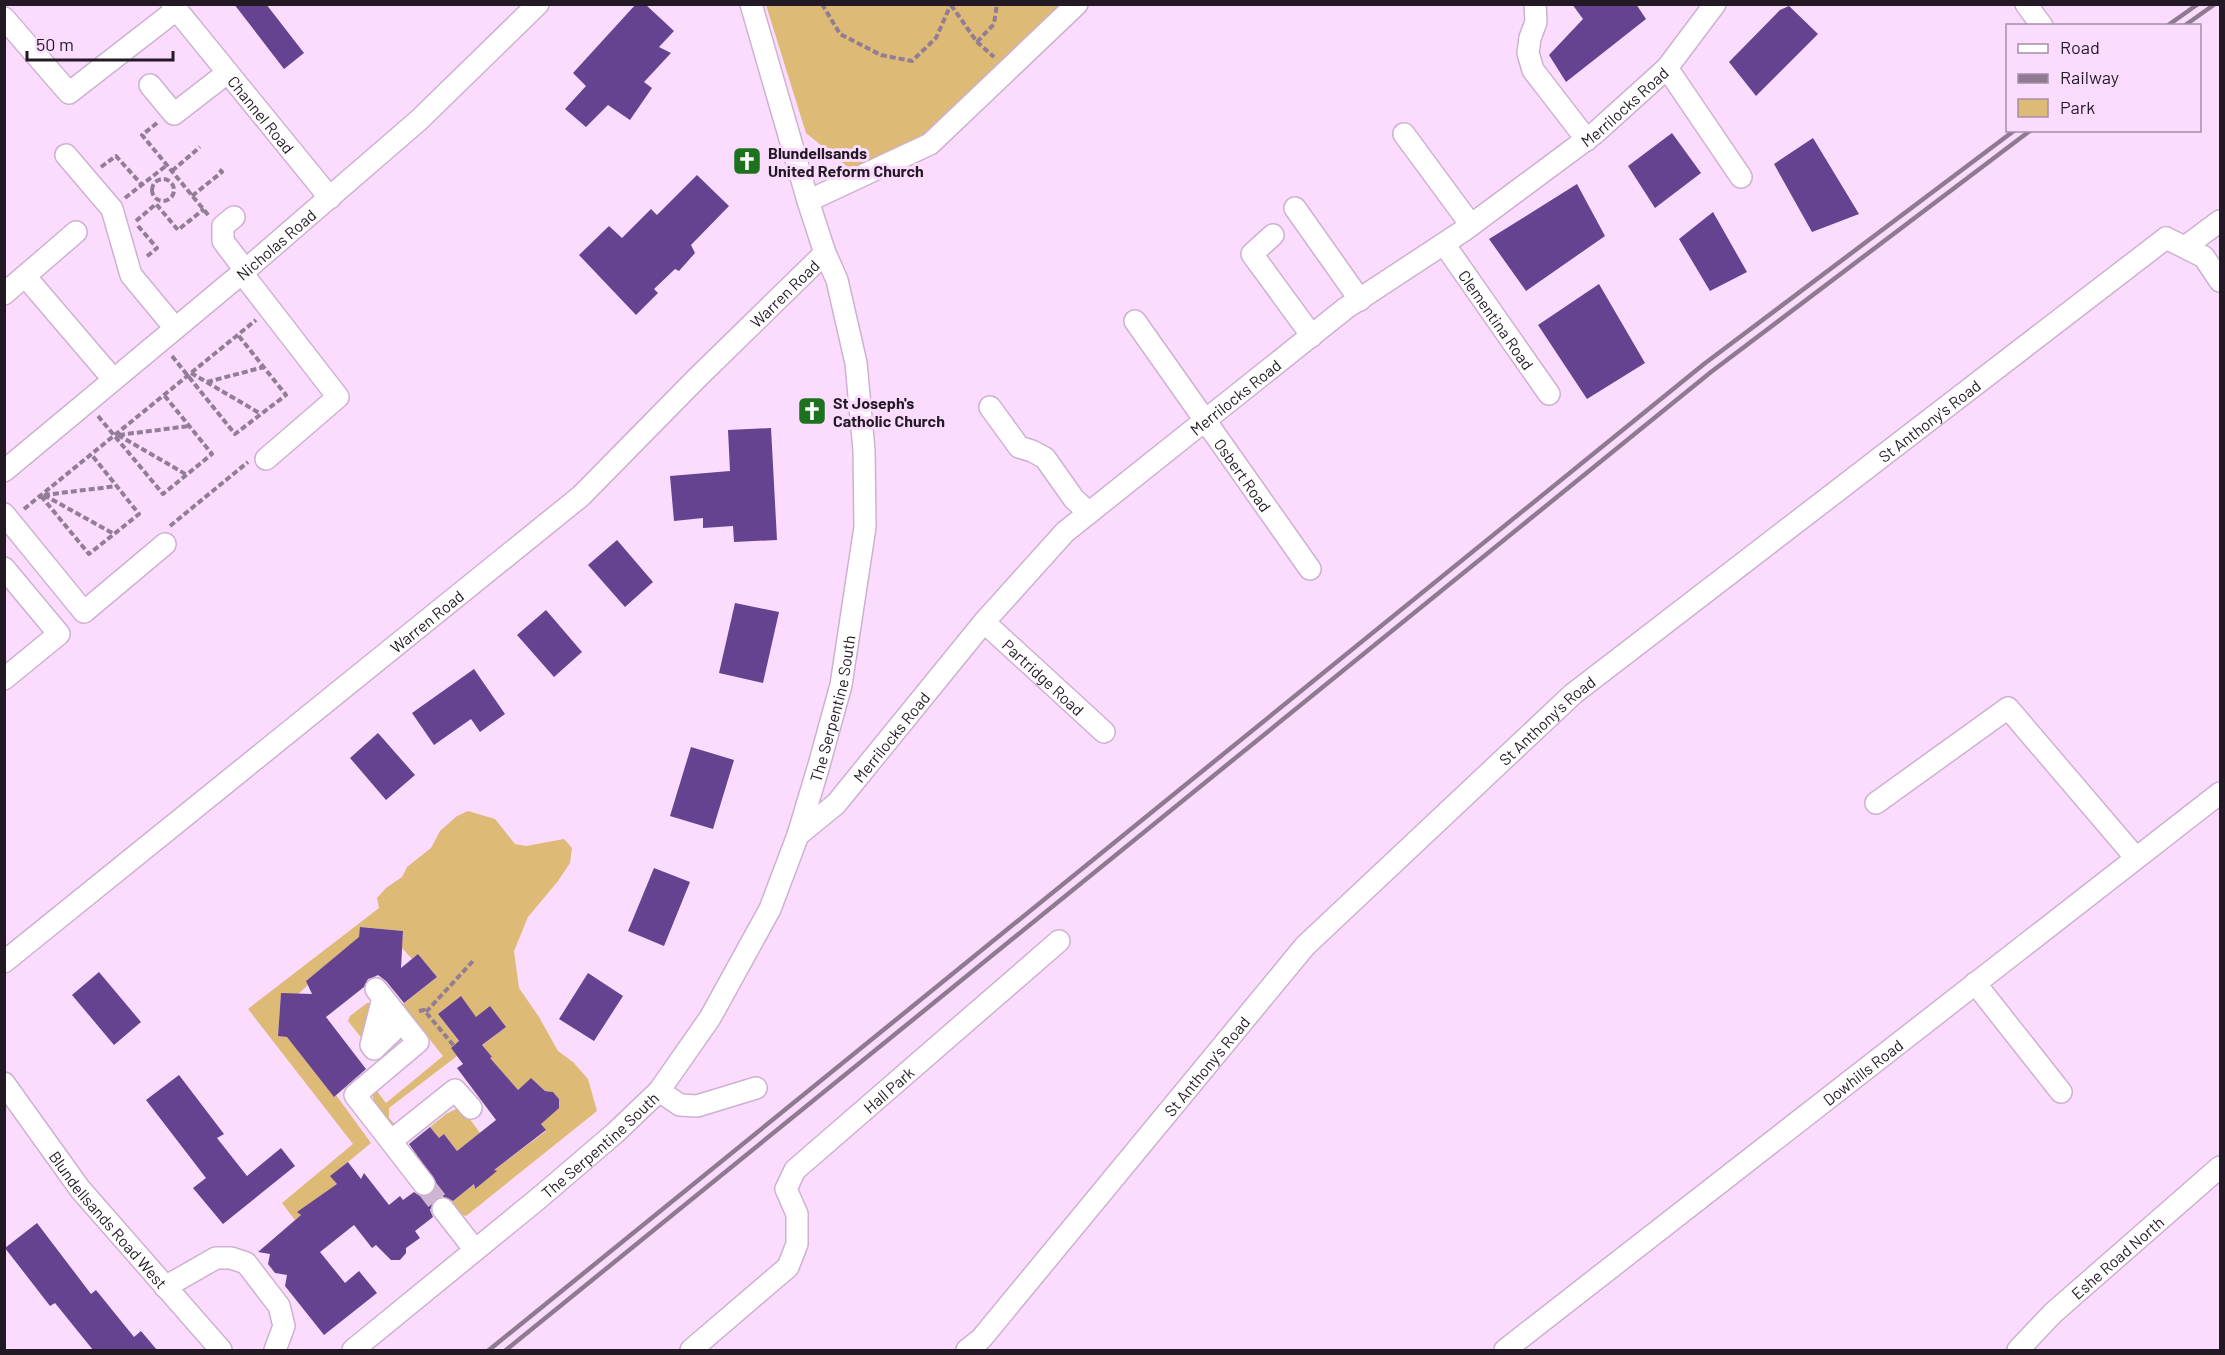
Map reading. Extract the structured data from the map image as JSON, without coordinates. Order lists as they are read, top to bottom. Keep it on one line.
{"streets":{"street":["Merrilocks Road","Channel Road","Nicholas Road","Warren Road","Clementina Road","St Anthony's Road","Osbert Road","Partridge Road","The Serpentine South","Dowhills Road","Hall Park","Blundellsands Road West","Eshe Road North"]},"crossings":[["Merrilocks Road","Clementina Road"],["Merrilocks Road","Osbert Road"],["Merrilocks Road","Partridge Road"],["Merrilocks Road","The Serpentine South"],["Channel Road","Nicholas Road"],["Warren Road","The Serpentine South"]],"places":{"church":["Blundellsands United Reform Church","St Joseph's Catholic Church"]},"legend":["Road","Railway","Park"],"scale_bar":"50 m"}
